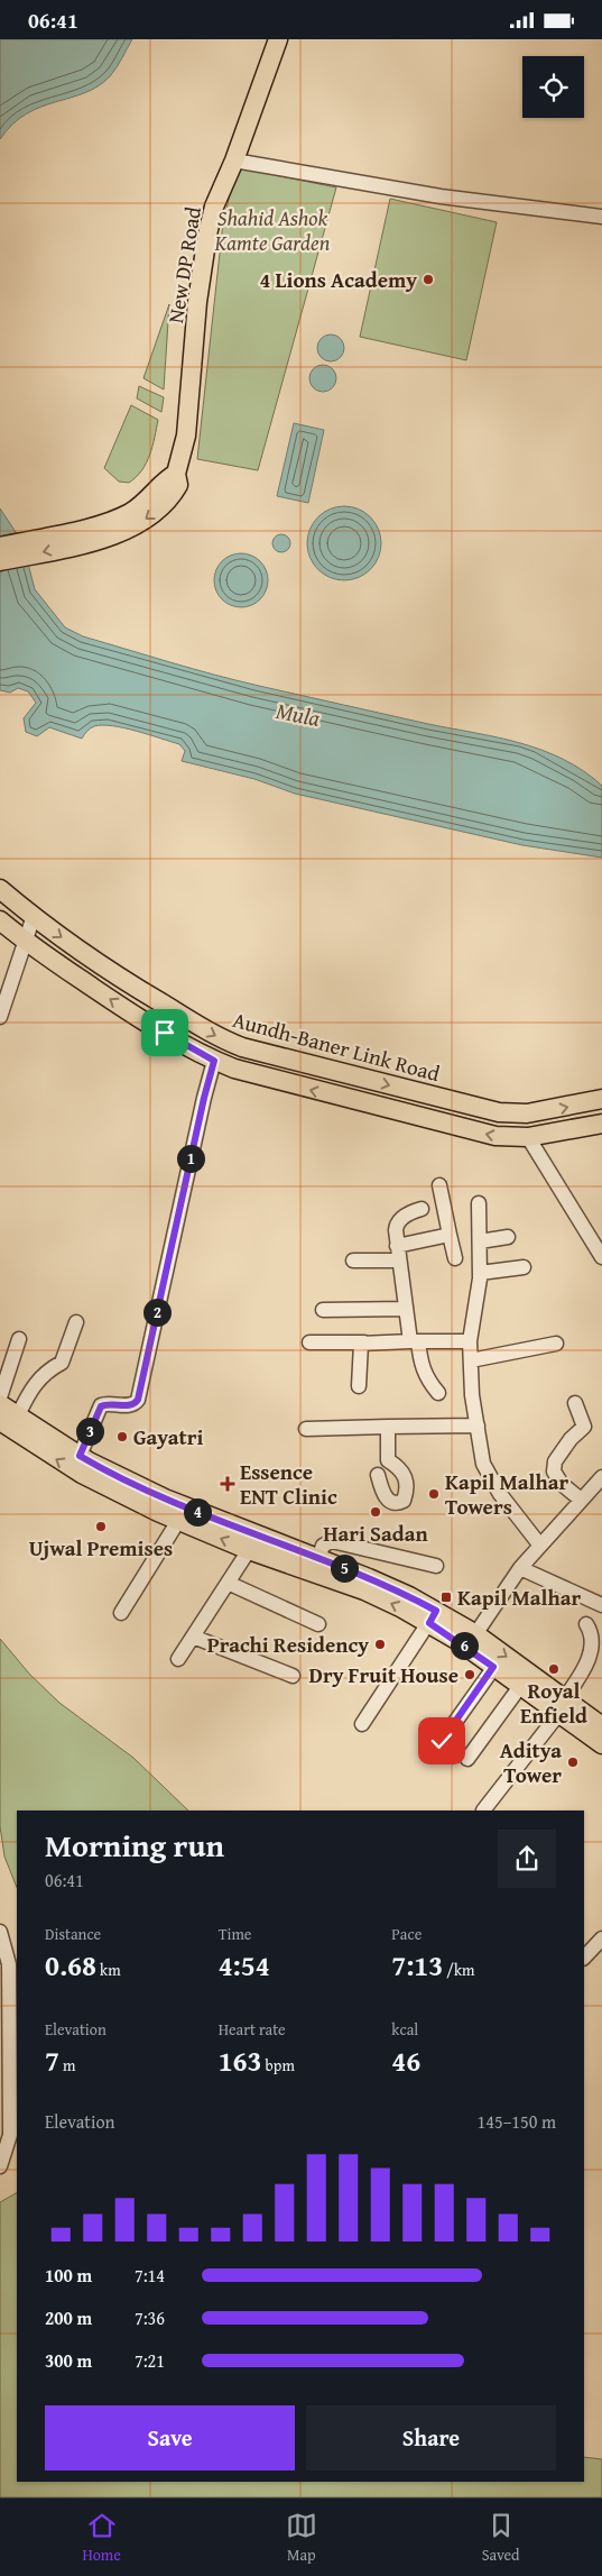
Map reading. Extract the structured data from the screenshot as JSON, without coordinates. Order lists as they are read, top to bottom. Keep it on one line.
{"streets":{"main road":["New DP Road","Aundh-Baner Link Road"]},"water":["Mula"],"parks":["Shahid Ashok Kamte Garden"],"places":{"other":["4 Lions Academy","Gayatri","Kapil Malhar Towers","Hari Sadan","Ujwal Premises","Prachi Residency","Royal Enfield","Dry Fruit House","Aditya Tower"],"health":["Essence ENT Clinic"],"transit":["Kapil Malhar"]},"page":{"status":"06:41","pins":["1","2","3","4","5","6"],"heading":["Morning run","06:41"],"stats":[["Distance","0.68 km"],["Time","4:54"],["Pace","7:13 /km"],["Elevation","7 m"],["Heart rate","163 bpm"],["kcal","46"]],"chart":["Elevation","145–150 m"],"list":[{"name":"100 m","note":"7:14"},{"name":"200 m","note":"7:36"},{"name":"300 m","note":"7:21"}],"buttons":["Save","Share"],"tabs":["Home","Map","Saved"]}}
